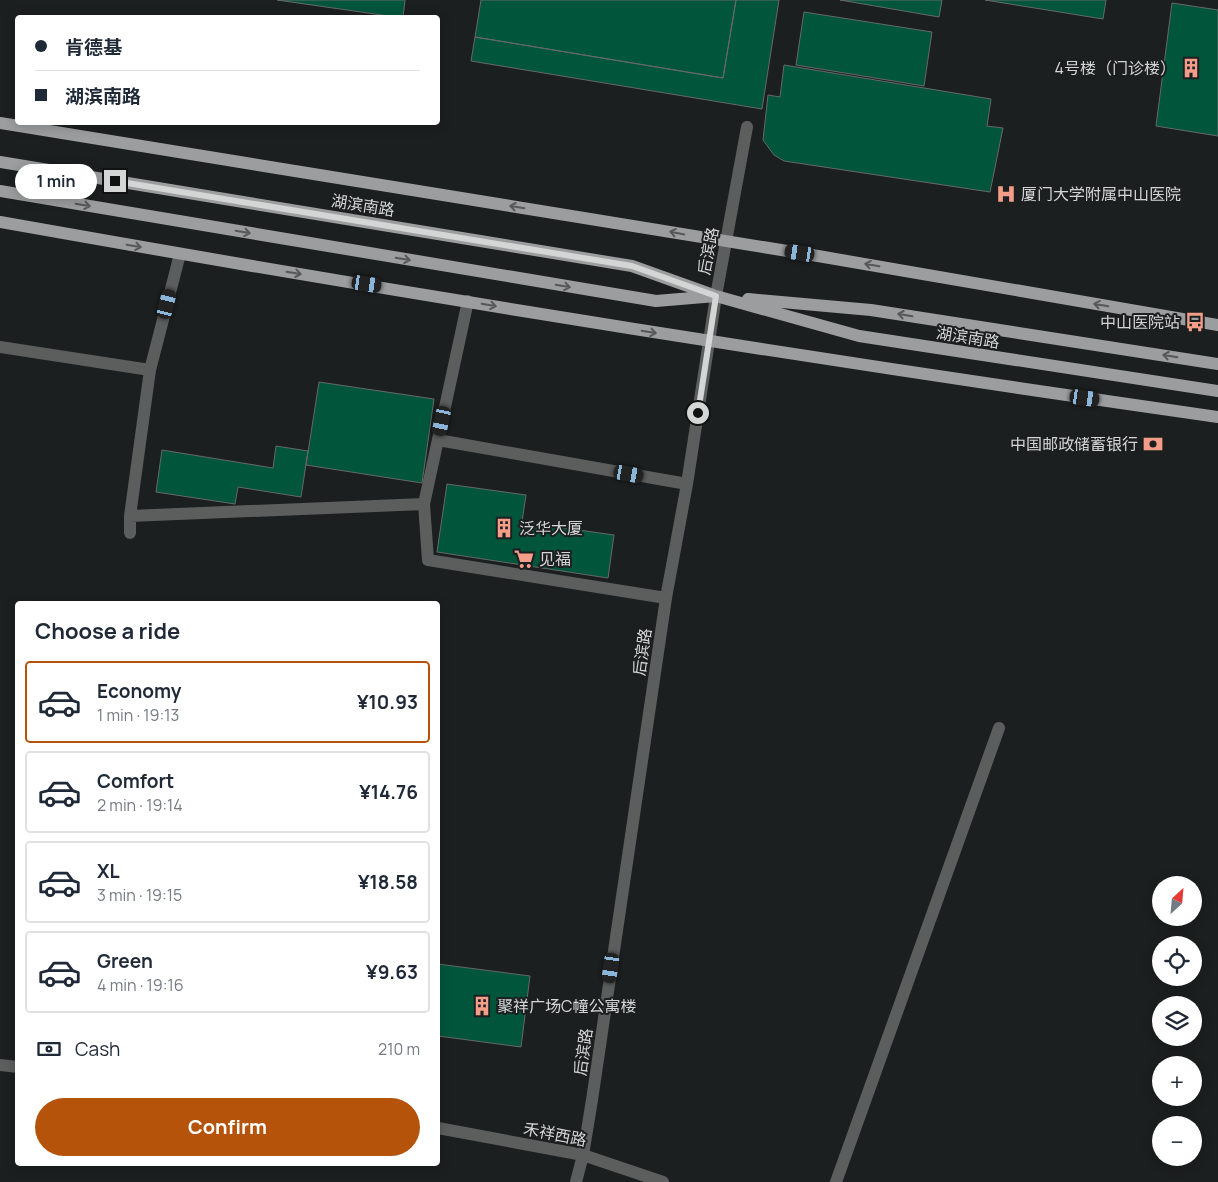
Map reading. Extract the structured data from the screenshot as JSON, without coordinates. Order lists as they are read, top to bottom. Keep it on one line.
{"streets":{"main road":["湖滨南路"],"street":["后滨路","禾祥西路"]},"crossings":[["湖滨南路","后滨路"],["后滨路","禾祥西路"]],"places":{"building":["4号楼（门诊楼）","泛华大厦","聚祥广场C幢公寓楼"],"hospital":["厦门大学附属中山医院"],"bus stop":["中山医院站"],"bank":["中国邮政储蓄银行"],"supermarket":["见福"]},"north":"top right","page":{"banner":["肯德基","湖滨南路"],"bubble":"1 min","heading":"Choose a ride","list":[{"name":"Economy","note":"1 min · 19:13","value":"¥10.93"},{"name":"Comfort","note":"2 min · 19:14","value":"¥14.76"},{"name":"XL","note":"3 min · 19:15","value":"¥18.58"},{"name":"Green","note":"4 min · 19:16","value":"¥9.63"}],"map_buttons":["+","−"],"pay":["Cash","210 m"],"buttons":"Confirm"}}
